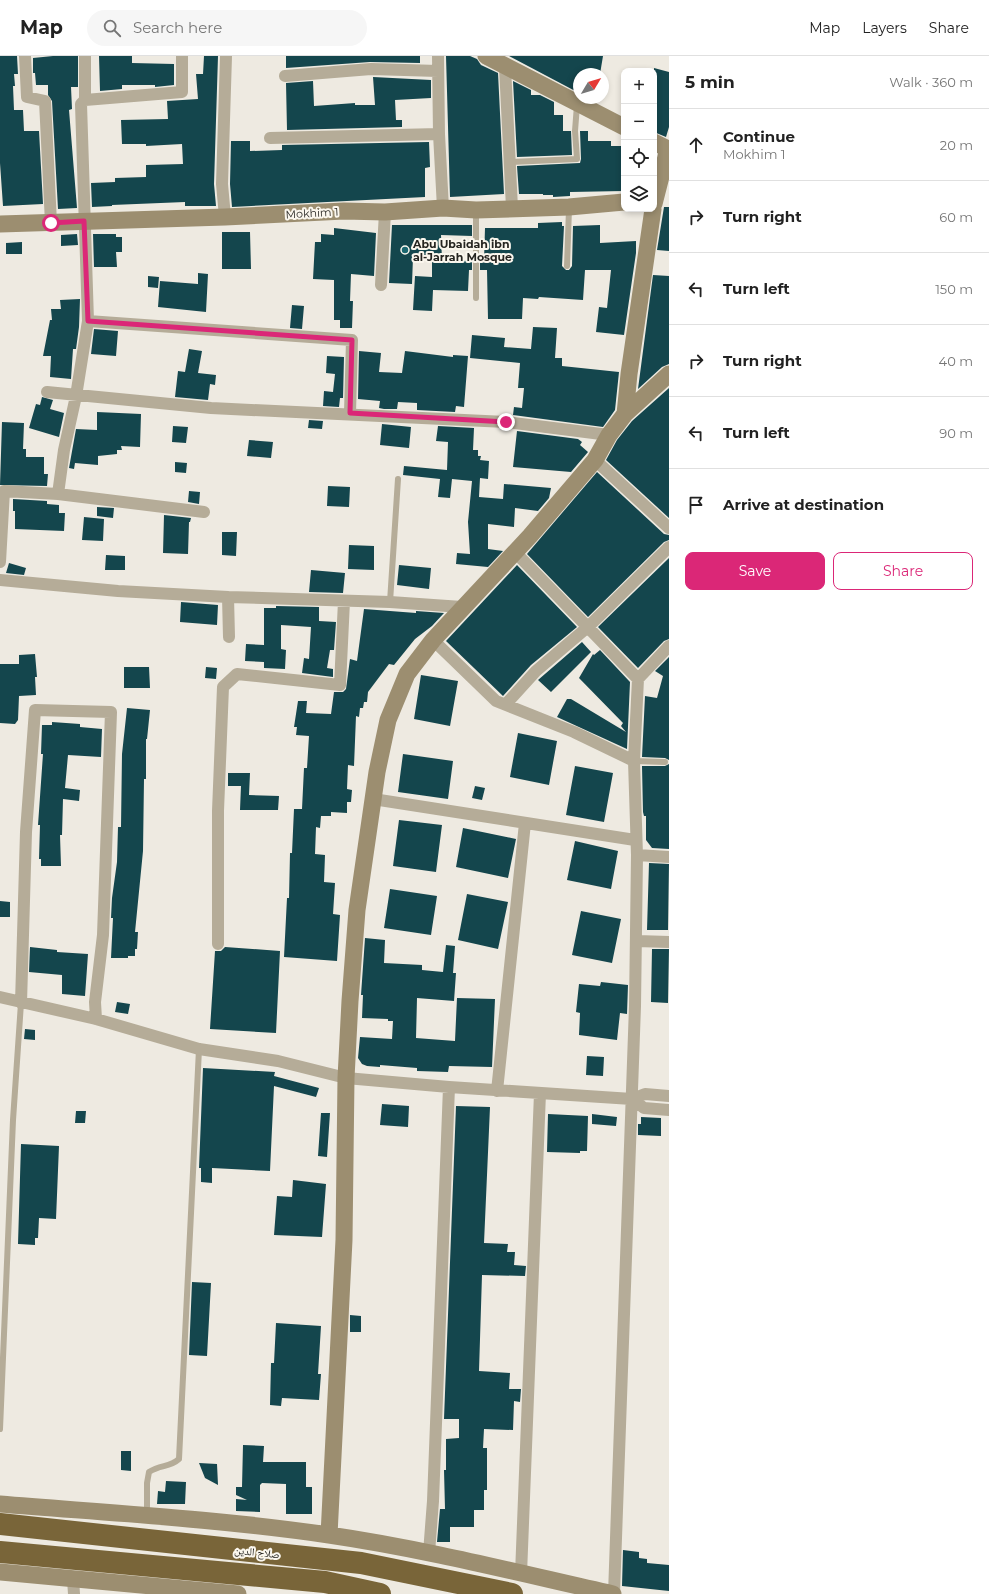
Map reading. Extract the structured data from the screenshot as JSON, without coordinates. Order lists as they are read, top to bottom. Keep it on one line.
{"streets":{"highway":["صلاح الدين"],"street":["Mokhim 1"]},"places":["Abu Ubaidah ibn al-Jarrah Mosque"],"north":"top right","page":{"header":"Map","search":"Search here","nav":["Map","Layers","Share"],"heading":["5 min","Walk · 360 m"],"map_buttons":["+","−"],"list":[["Continue","Mokhim 1","20 m"],["Turn right","60 m"],["Turn left","150 m"],["Turn right","40 m"],["Turn left","90 m"],"Arrive at destination"],"buttons":["Save","Share"]}}
